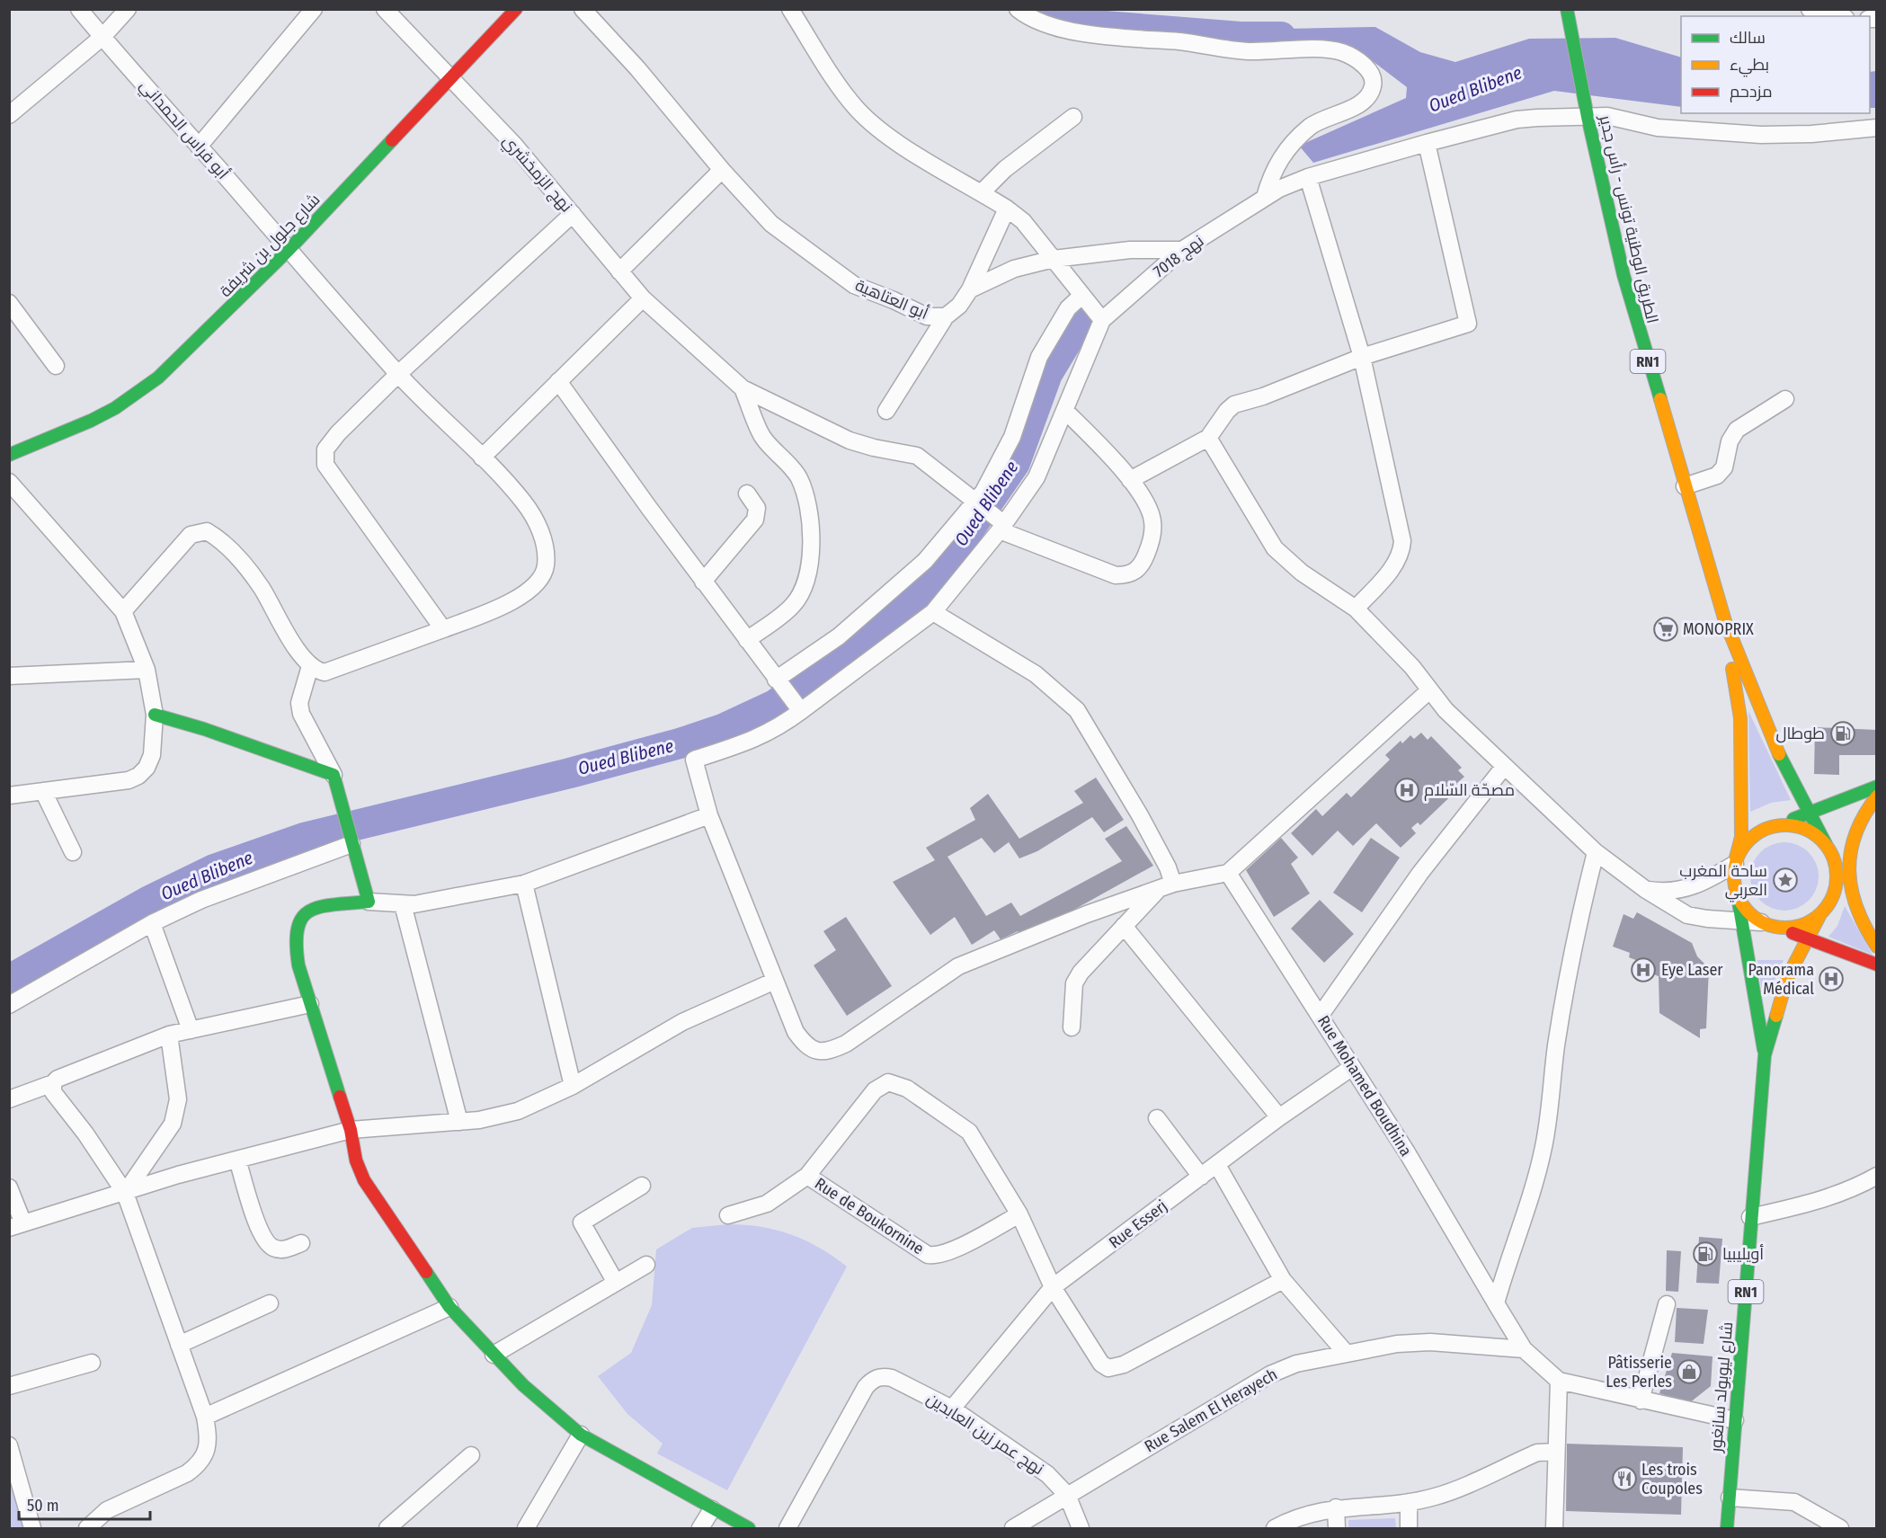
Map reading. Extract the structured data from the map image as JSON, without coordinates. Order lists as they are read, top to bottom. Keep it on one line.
{"streets":{"main road":["الطريق الوطنية تونس - رأس جدير","شارع جلول بن شريفة","RN1","شارع ليوبولد سانغور"],"street":["أبو فراس الحمداني","نهج الزمخشري","نهج 7018","أبو العتاهية","Rue Mohamed Boudhina","Rue de Boukornine","Rue Esserj","Rue Salem El Herayech","نهج عمر زين العابدين"]},"crossings":[["أبو فراس الحمداني","شارع جلول بن شريفة"],["نهج الزمخشري","شارع جلول بن شريفة"],["الطريق الوطنية تونس - رأس جدير","نهج 7018"],["الطريق الوطنية تونس - رأس جدير","RN1"],["الطريق الوطنية تونس - رأس جدير","شارع ليوبولد سانغور"],["نهج 7018","أبو العتاهية"],["RN1","شارع ليوبولد سانغور"],["Rue Mohamed Boudhina","Rue Esserj"],["Rue Mohamed Boudhina","Rue Salem El Herayech"],["Rue Esserj","نهج عمر زين العابدين"],["Rue Salem El Herayech","نهج عمر زين العابدين"]],"water":["Oued Blibene"],"places":{"supermarket":["MONOPRIX"],"fuel station":["طوطال","أويليبيا"],"hospital":["مصحّة السّلام","Eye Laser","Panorama Médical"],"place":["ساحة المغرب العربي"],"shop":["Pâtisserie Les Perles"],"restaurant":["Les trois Coupoles"]},"legend":["سالك","بطيء","مزدحم"],"scale_bar":"50 m"}
